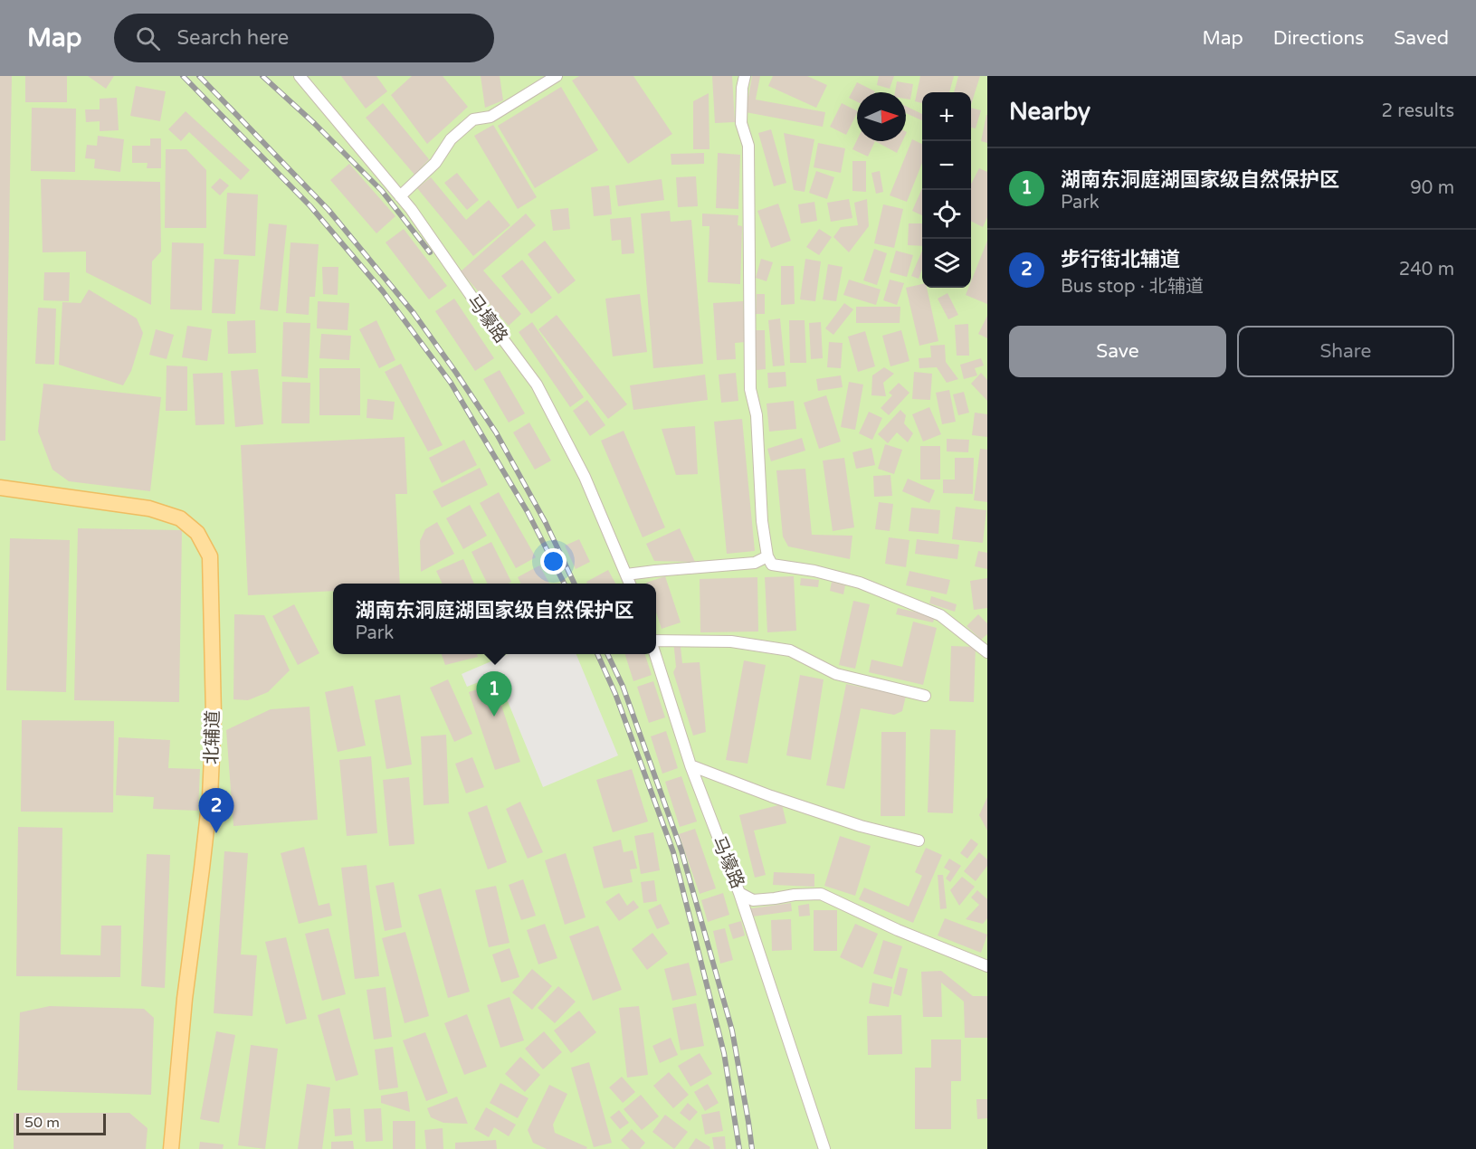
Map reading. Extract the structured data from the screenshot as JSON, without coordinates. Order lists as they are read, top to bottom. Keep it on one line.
{"streets":{"main road":["北辅道"],"street":["马壕路"]},"scale_bar":"50 m","north":"right","page":{"header":"Map","search":"Search here","nav":["Map","Directions","Saved"],"heading":["Nearby","2 results"],"map_buttons":["+","−"],"list":[{"mark":"1","name":"湖南东洞庭湖国家级自然保护区","note":"Park","value":"90 m"},{"mark":"2","name":"步行街北辅道","note":"Bus stop · 北辅道","value":"240 m"}],"buttons":["Save","Share"],"popup":["湖南东洞庭湖国家级自然保护区","Park"],"pins":["1","2"],"scale":"50 m"}}
